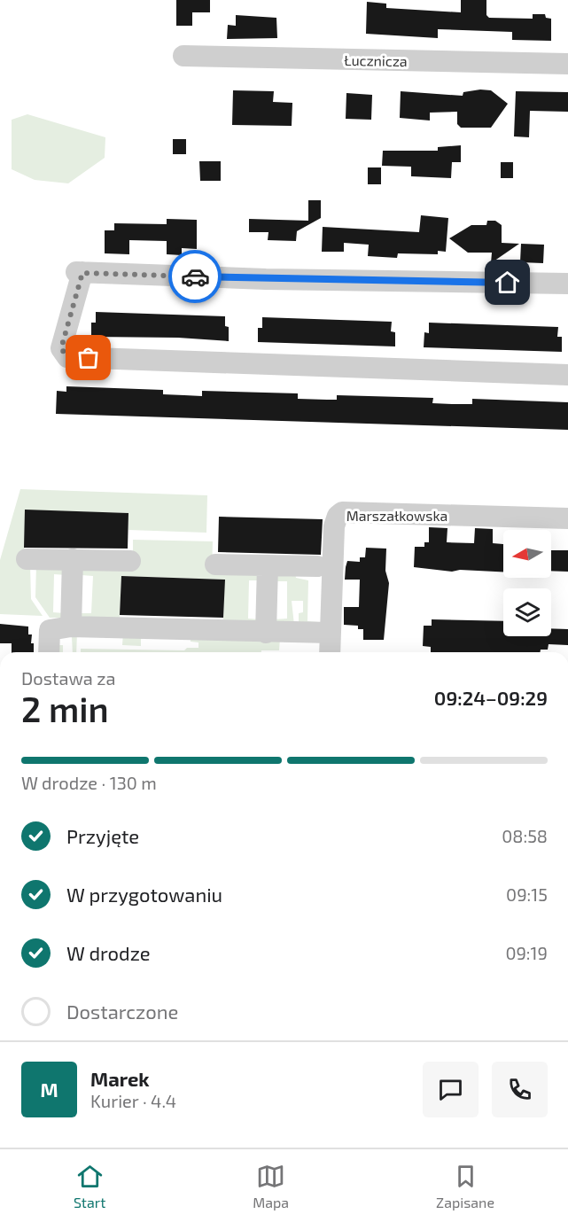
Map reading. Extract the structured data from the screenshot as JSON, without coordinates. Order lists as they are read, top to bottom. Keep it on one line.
{"streets":{"street":["Łucznicza","Marszałkowska"]},"north":"left","page":{"heading":["2 min","Dostawa za","09:24–09:29"],"panel":["Marek","Kurier · 4.4"],"bar":"W drodze · 130 m","list":[["Przyjęte","08:58"],["W przygotowaniu","09:15"],["W drodze","09:19"],"Dostarczone"],"round":"M","tabs":["Start","Mapa","Zapisane"]}}
